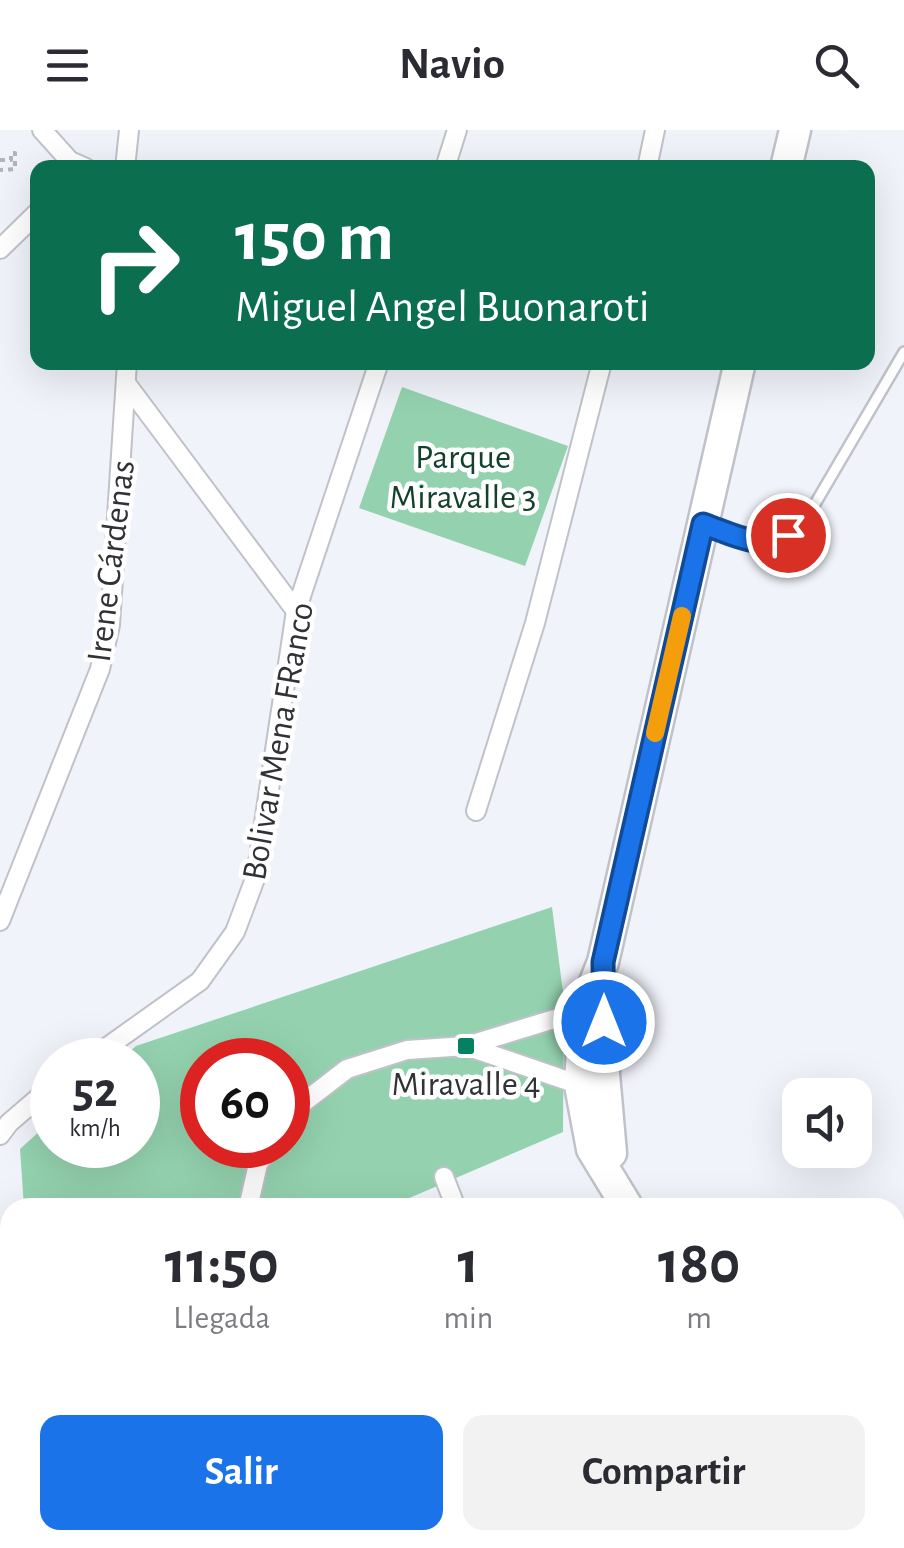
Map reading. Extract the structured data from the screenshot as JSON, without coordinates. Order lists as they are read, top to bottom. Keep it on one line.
{"streets":{"street":["Irene Cárdenas","Bolivar Mena FRanco"]},"parks":["Parque Miravalle 3"],"places":{"transit":["Miravalle 4"]},"page":{"header":"Navio","turn":["150 m","Miguel Angel Buonaroti"],"speed":"52 km/h","limit":"60","eta":["11:50","Llegada","1","min","180","m"],"buttons":["Salir","Compartir"]}}
